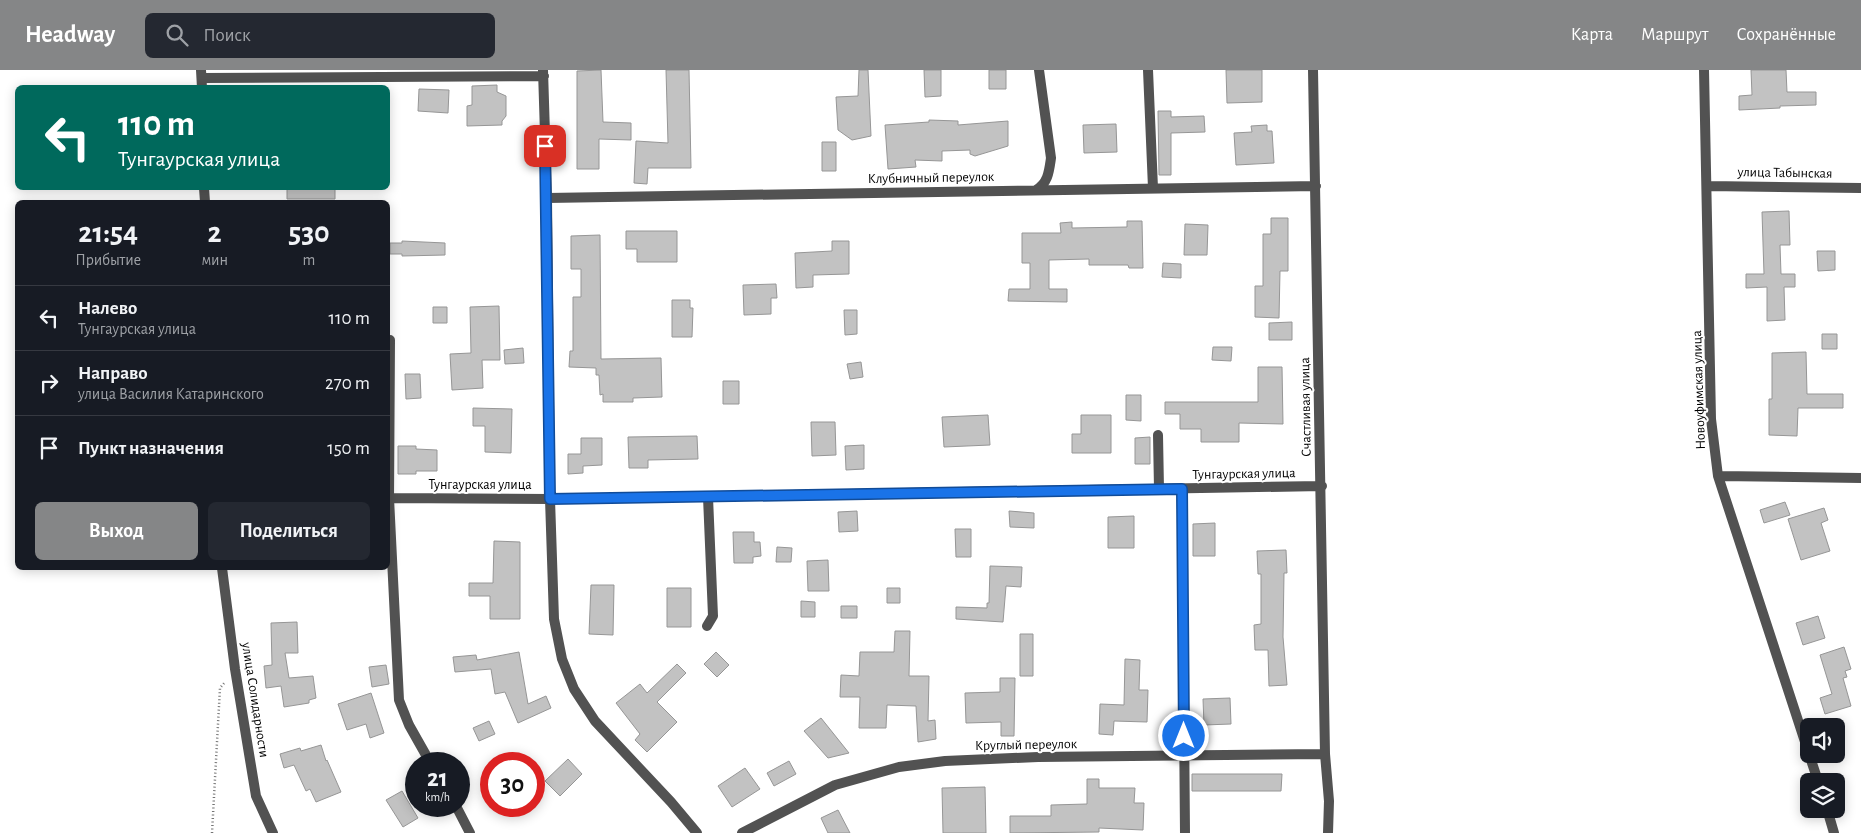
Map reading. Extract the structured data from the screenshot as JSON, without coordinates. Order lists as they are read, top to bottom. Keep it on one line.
{"streets":{"street":["улица Табынская","Клубничный переулок","Новоуфимская улица","Счастливая улица","Тунгаурская улица","улица Солидарности","Круглый переулок"]},"crossings":[["улица Табынская","Новоуфимская улица"],["Клубничный переулок","Счастливая улица"],["Счастливая улица","Тунгаурская улица"],["Счастливая улица","Круглый переулок"]],"page":{"header":"Headway","search":"Поиск","nav":["Карта","Маршрут","Сохранённые"],"turn":["110 m","Тунгаурская улица"],"eta":["21:54","Прибытие","2","мин","530","m"],"list":[{"name":"Налево","note":"Тунгаурская улица","value":"110 m"},{"name":"Направо","note":"улица Василия Катаринского","value":"270 m"},{"name":"Пункт назначения","value":"150 m"}],"buttons":["Выход","Поделиться"],"speed":"21 km/h","limit":"30"}}
